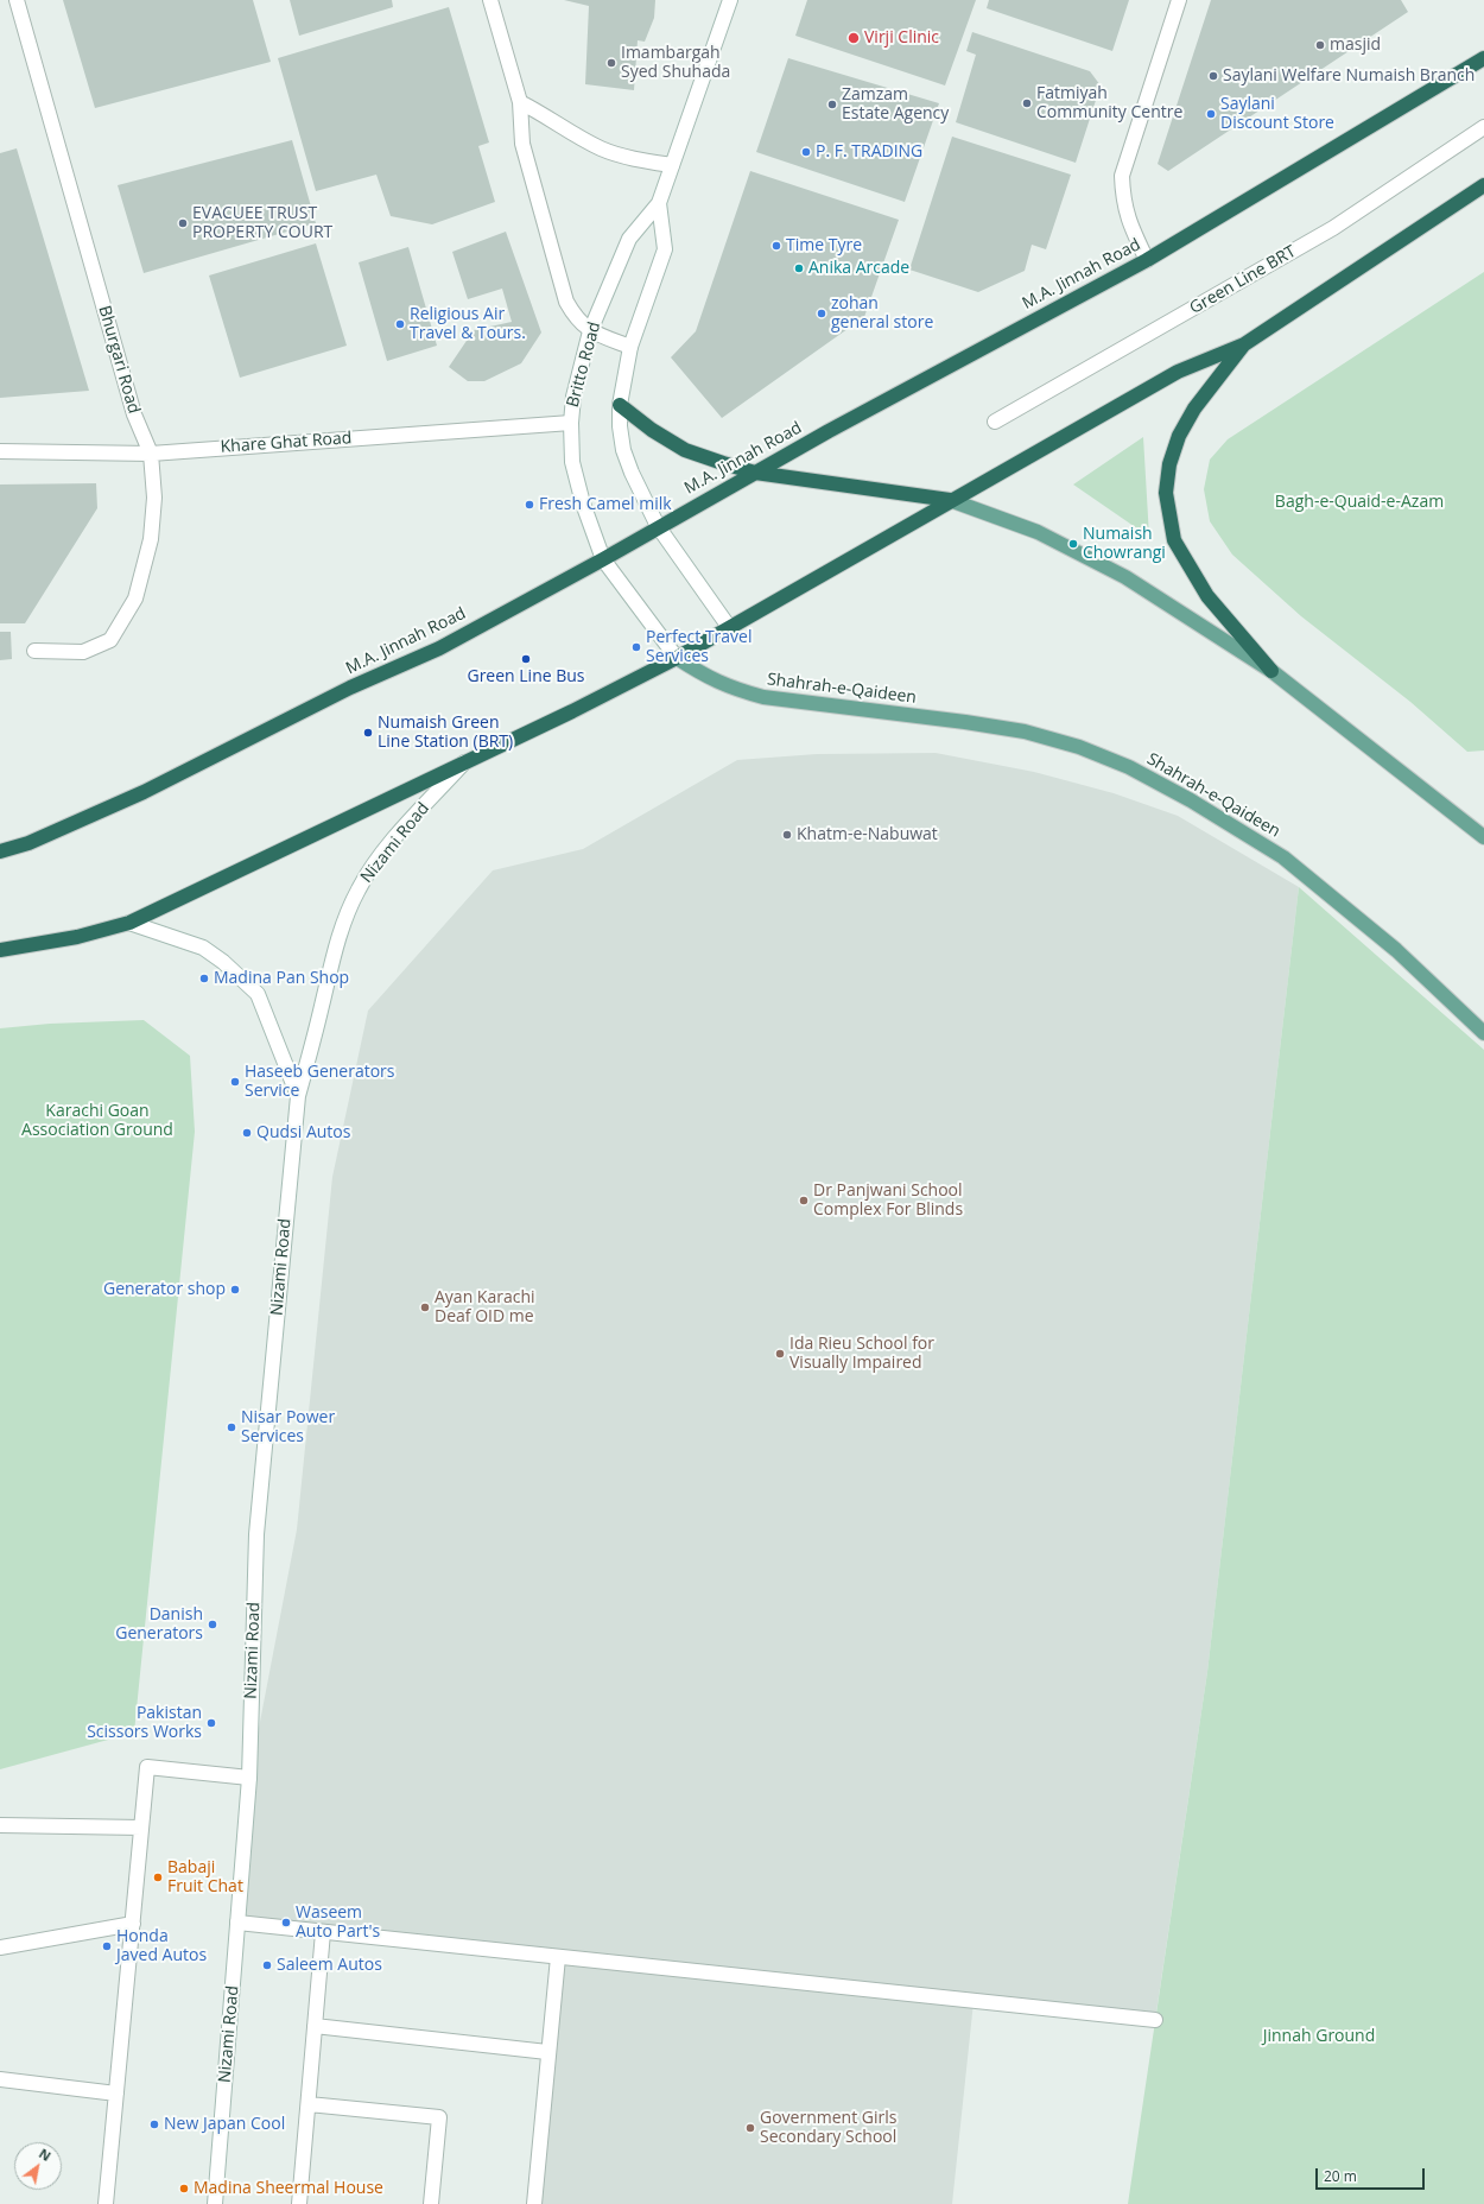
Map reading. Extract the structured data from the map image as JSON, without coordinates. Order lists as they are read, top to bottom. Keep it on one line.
{"streets":{"highway":["M.A. Jinnah Road"],"main road":["Shahrah-e-Qaideen"],"street":["Green Line BRT","Bhurgari Road","Britto Road","Khare Ghat Road","Nizami Road"]},"crossings":[["M.A. Jinnah Road","Britto Road"],["Bhurgari Road","Khare Ghat Road"],["Britto Road","Khare Ghat Road"],["Britto Road","Shahrah-e-Qaideen"]],"parks":["Bagh-e-Quaid-e-Azam","Karachi Goan Association Ground","Jinnah Ground"],"places":["Virji Clinic","masjid","Imambargah Syed Shuhada","Saylani Welfare Numaish Branch","Fatmiyah Community Centre","Zamzam Estate Agency","Saylani Discount Store","P. F. TRADING","EVACUEE TRUST PROPERTY COURT","Time Tyre","Anika Arcade","zohan general store","Religious Air Travel & Tours.","Fresh Camel milk","Numaish Chowrangi","Perfect Travel Services","Green Line Bus","Numaish Green Line Station (BRT)","Khatm-e-Nabuwat","Madina Pan Shop","Haseeb Generators Service","Qudsi Autos","Dr Panjwani School Complex For Blinds","Generator shop","Ayan Karachi Deaf OID me","Ida Rieu School for Visually Impaired","Nisar Power Services","Danish Generators","Pakistan Scissors Works","Babaji Fruit Chat","Waseem Auto Part's","Honda Javed Autos","Saleem Autos","New Japan Cool","Government Girls Secondary School","Madina Sheermal House"],"scale_bar":"20 m","north":"top right"}
